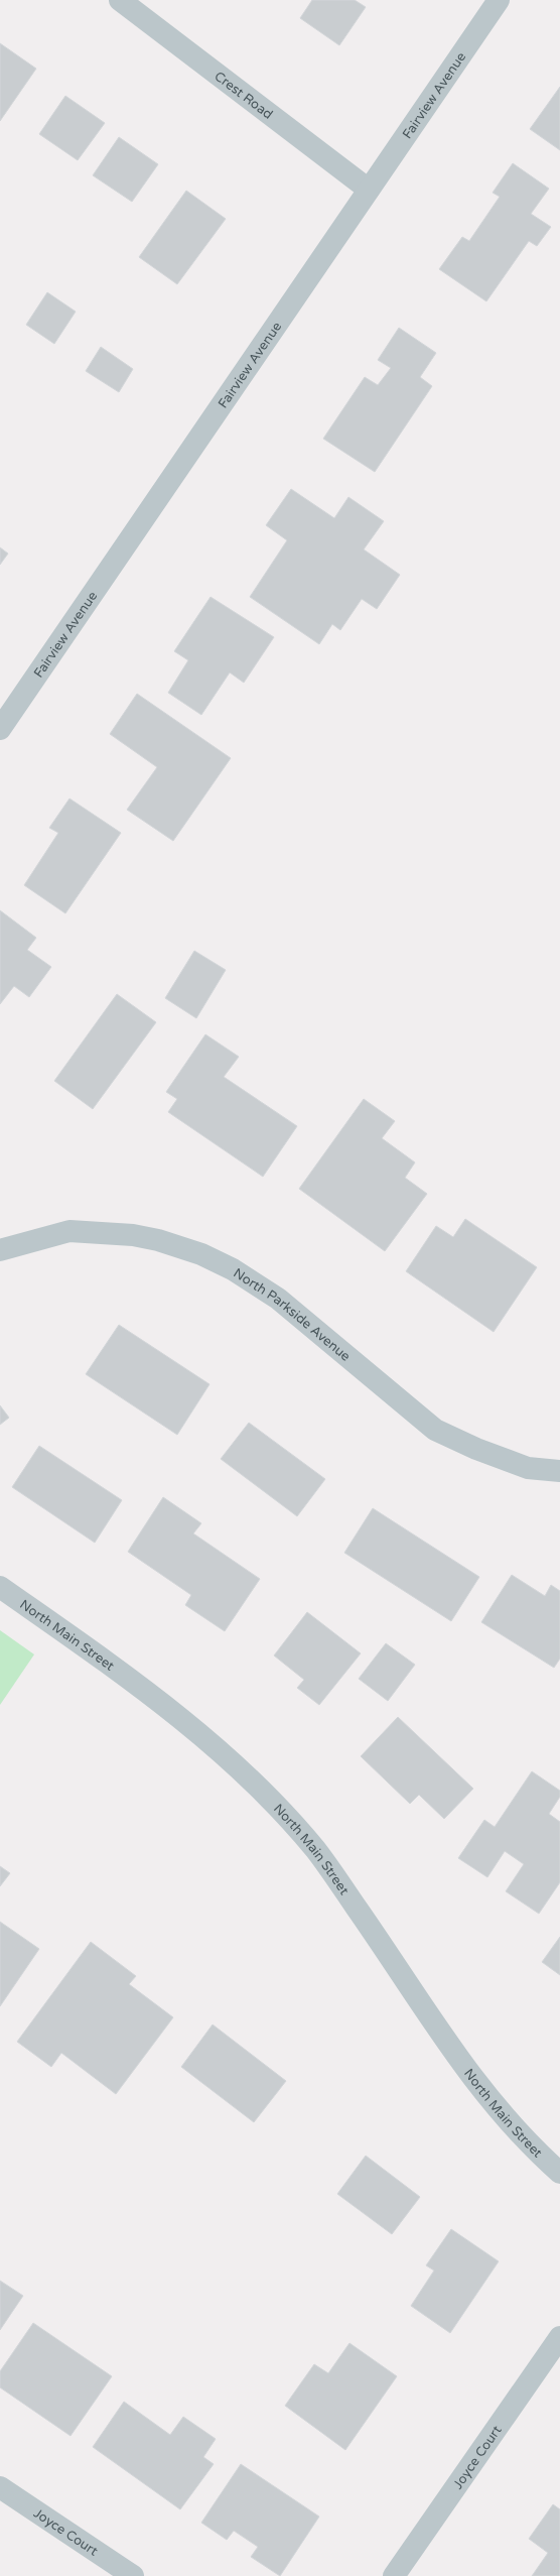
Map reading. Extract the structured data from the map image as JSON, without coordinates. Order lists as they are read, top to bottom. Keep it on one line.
{"streets":{"street":["Crest Road","Fairview Avenue","North Parkside Avenue","North Main Street","Joyce Court"]},"crossings":[["Crest Road","Fairview Avenue"]]}
